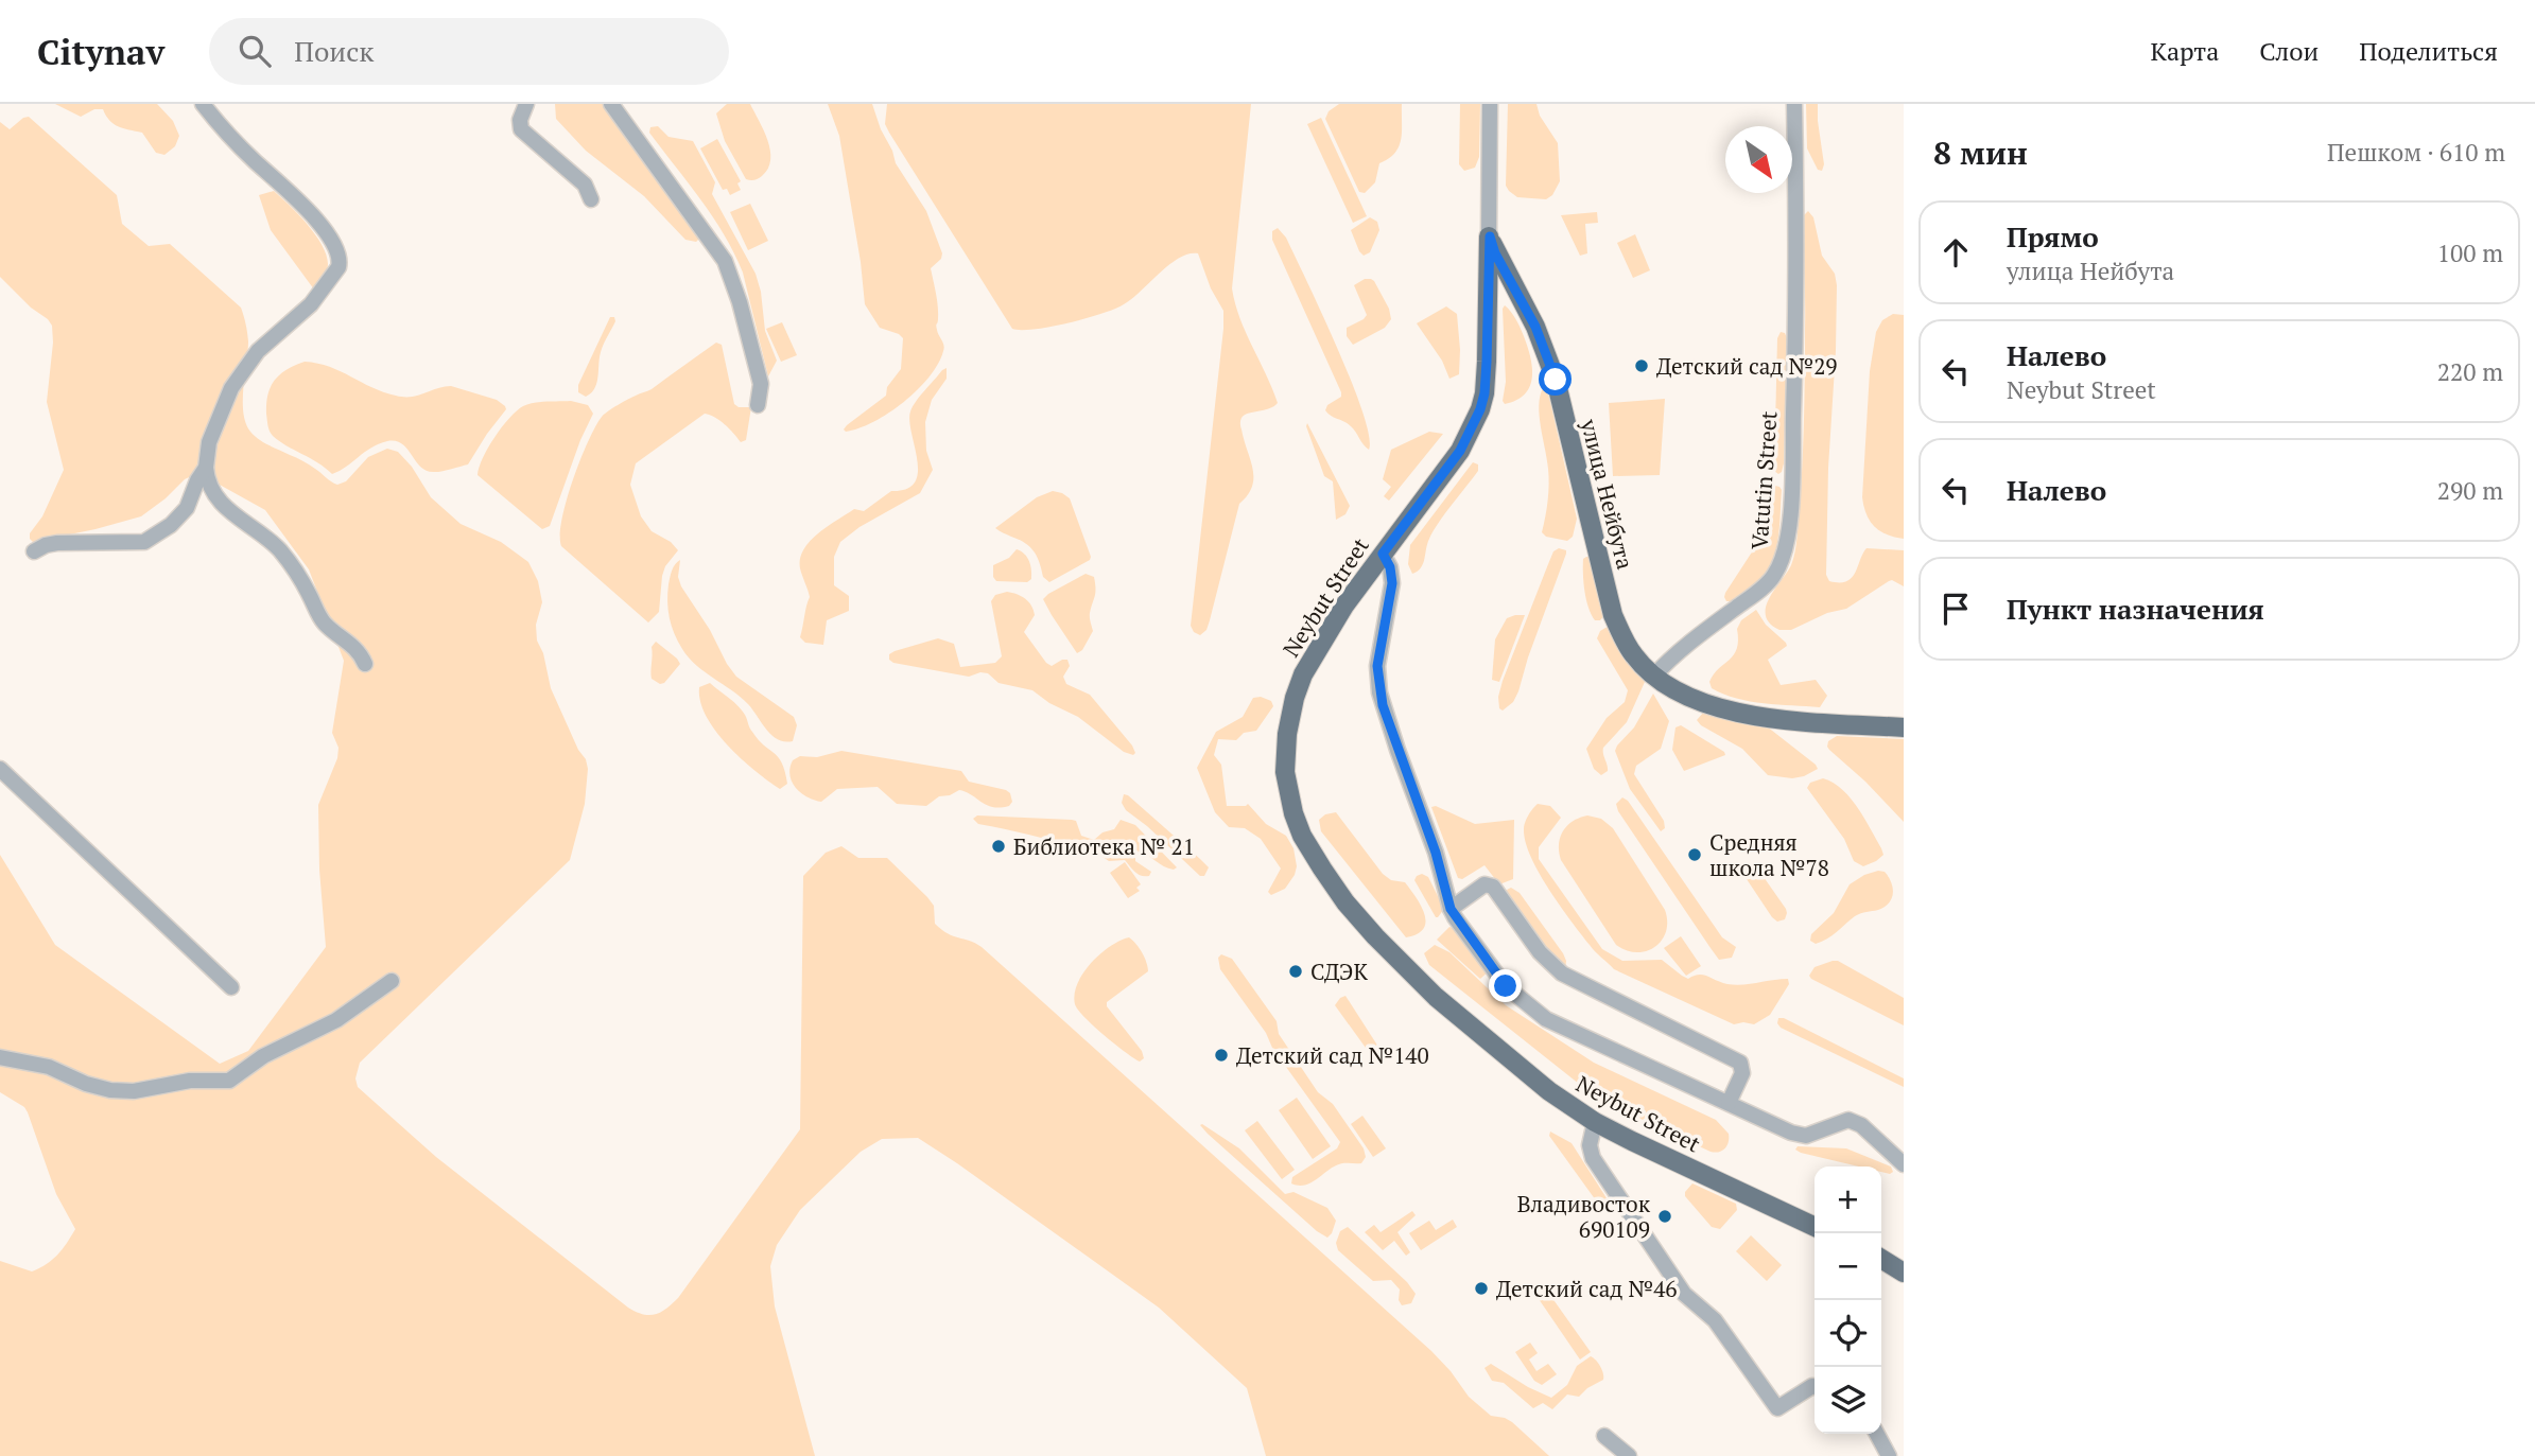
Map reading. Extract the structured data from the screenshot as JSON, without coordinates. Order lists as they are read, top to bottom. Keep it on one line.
{"streets":{"main road":["улица Нейбута","Neybut Street"],"street":["Vatutin Street"]},"crossings":[["Vatutin Street","улица Нейбута"],["улица Нейбута","Neybut Street"]],"places":["Детский сад №29","Библиотека № 21","Средняя школа №78","СДЭК","Детский сад №140","Владивосток 690109","Детский сад №46"],"north":"bottom right","page":{"header":"Citynav","search":"Поиск","nav":["Карта","Слои","Поделиться"],"heading":["8 мин","Пешком · 610 m"],"list":[["Прямо","улица Нейбута","100 m"],["Налево","Neybut Street","220 m"],["Налево","290 m"],"Пункт назначения"],"map_buttons":["+","−"]}}
